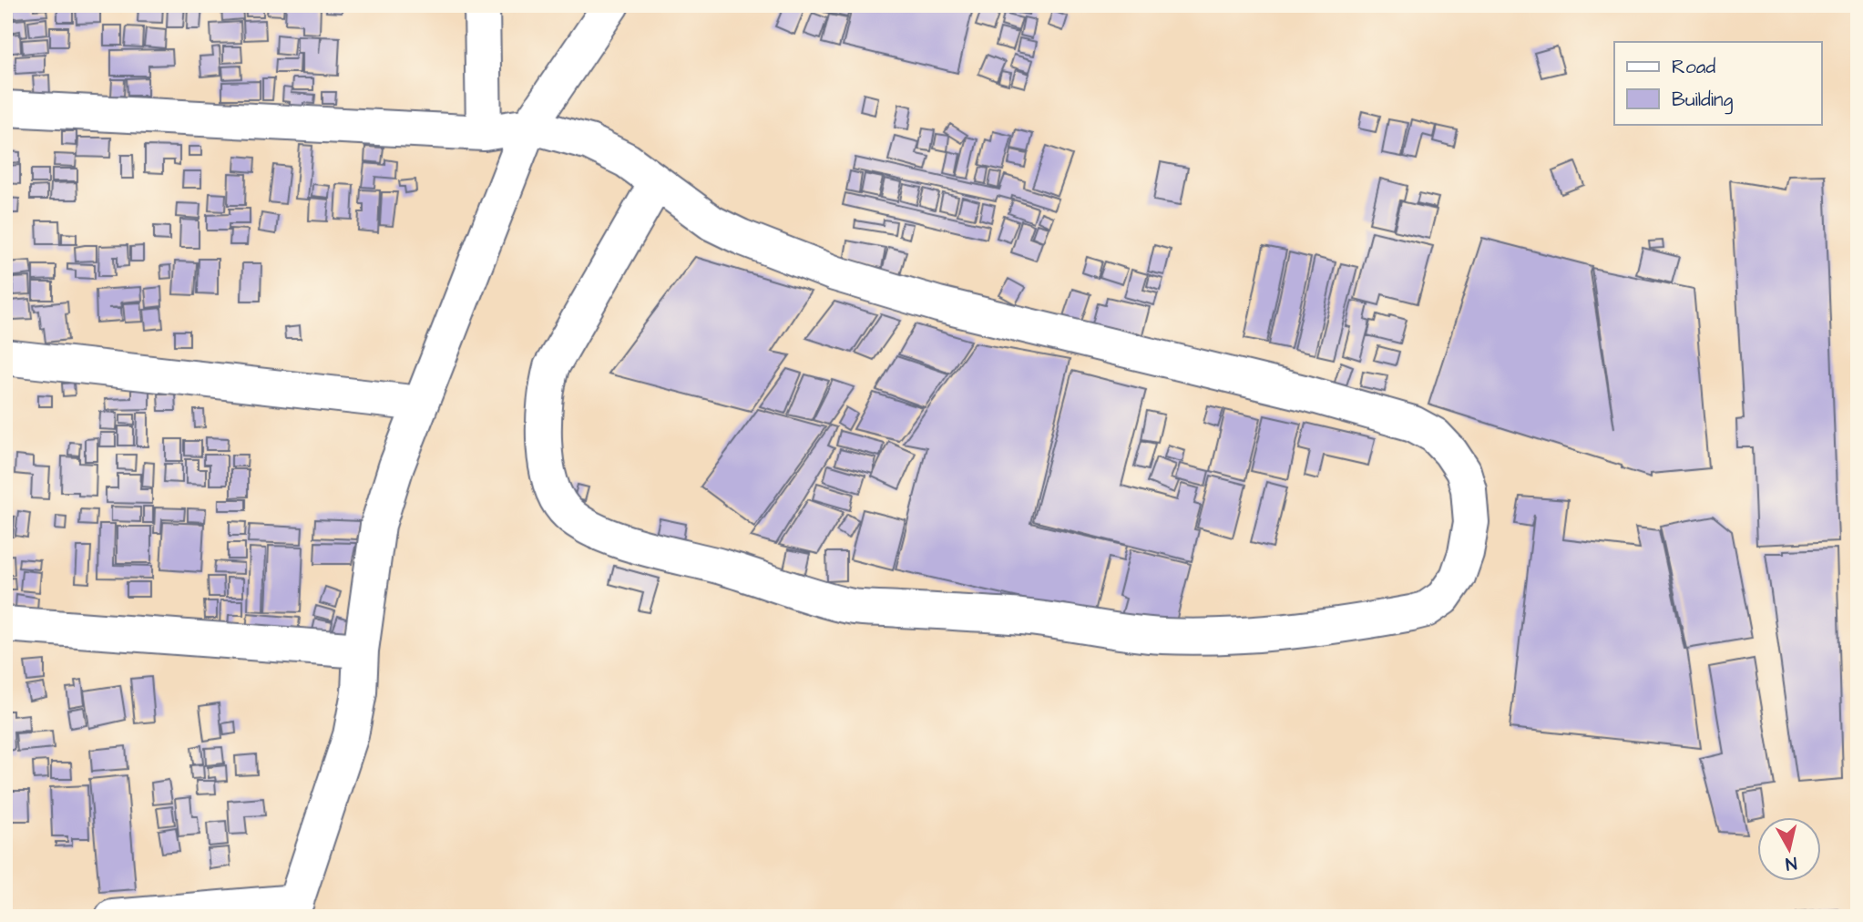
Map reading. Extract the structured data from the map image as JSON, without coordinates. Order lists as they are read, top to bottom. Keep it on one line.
{"legend":["Road","Building"],"north":"bottom"}
